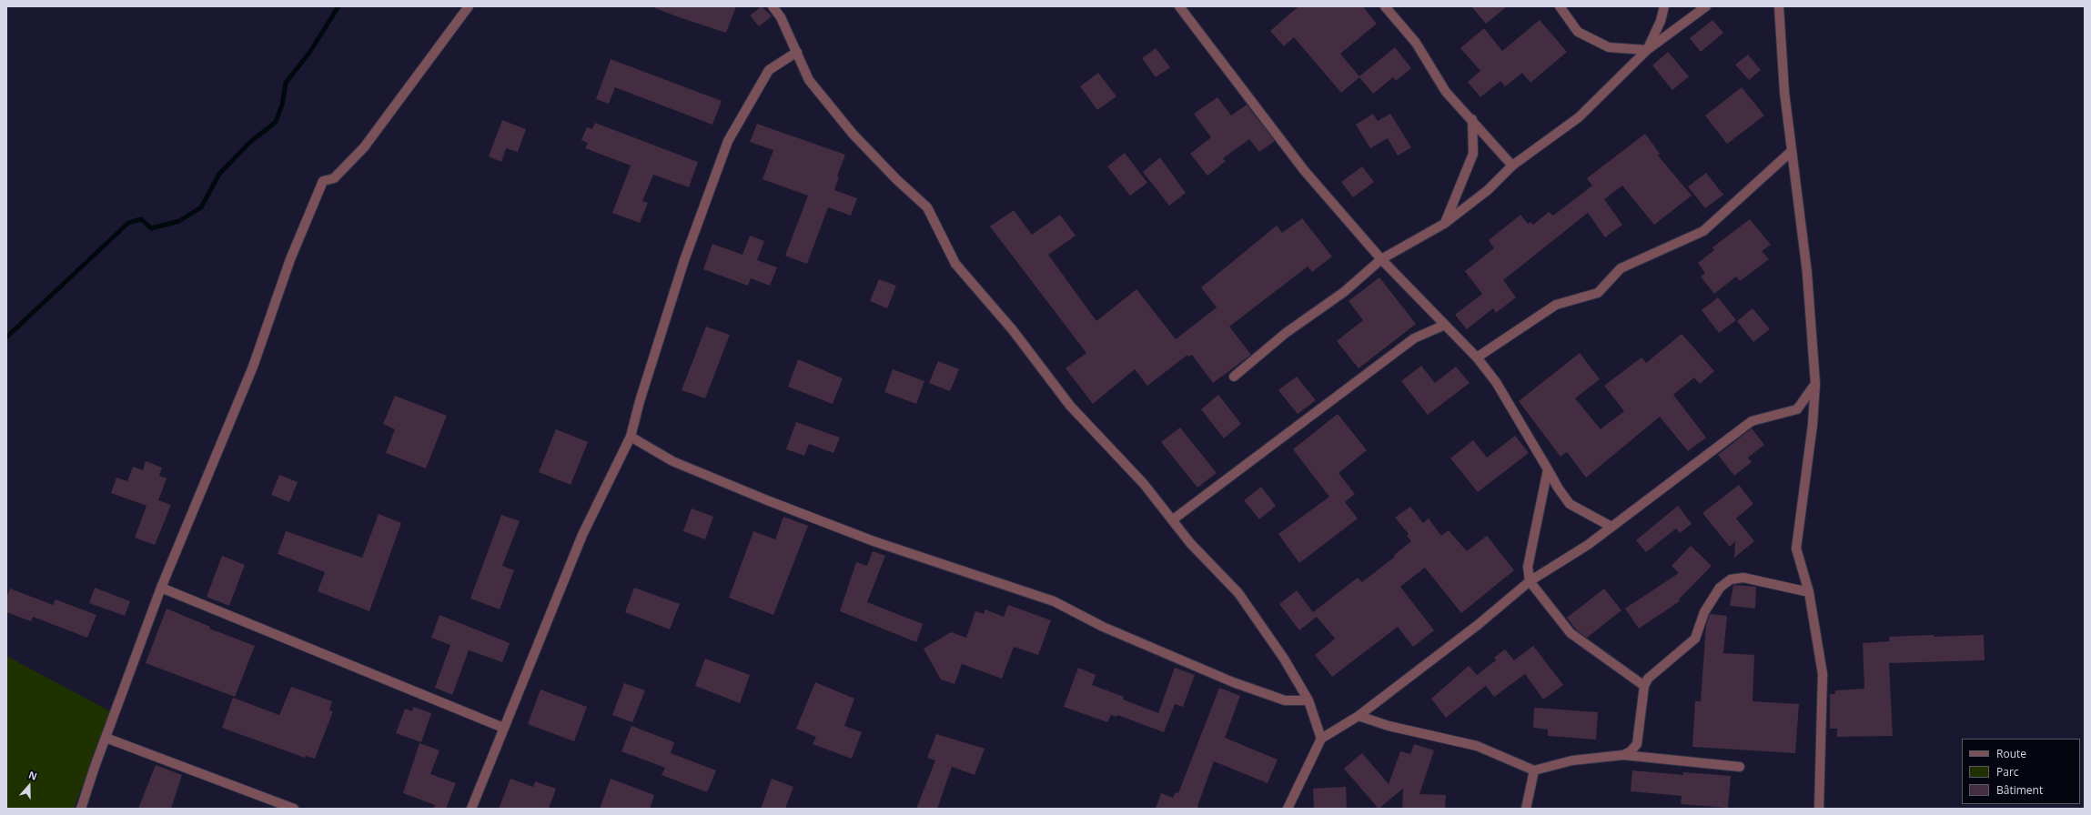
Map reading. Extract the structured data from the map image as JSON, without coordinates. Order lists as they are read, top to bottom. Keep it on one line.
{"legend":["Route","Parc","Bâtiment"],"north":"top"}
